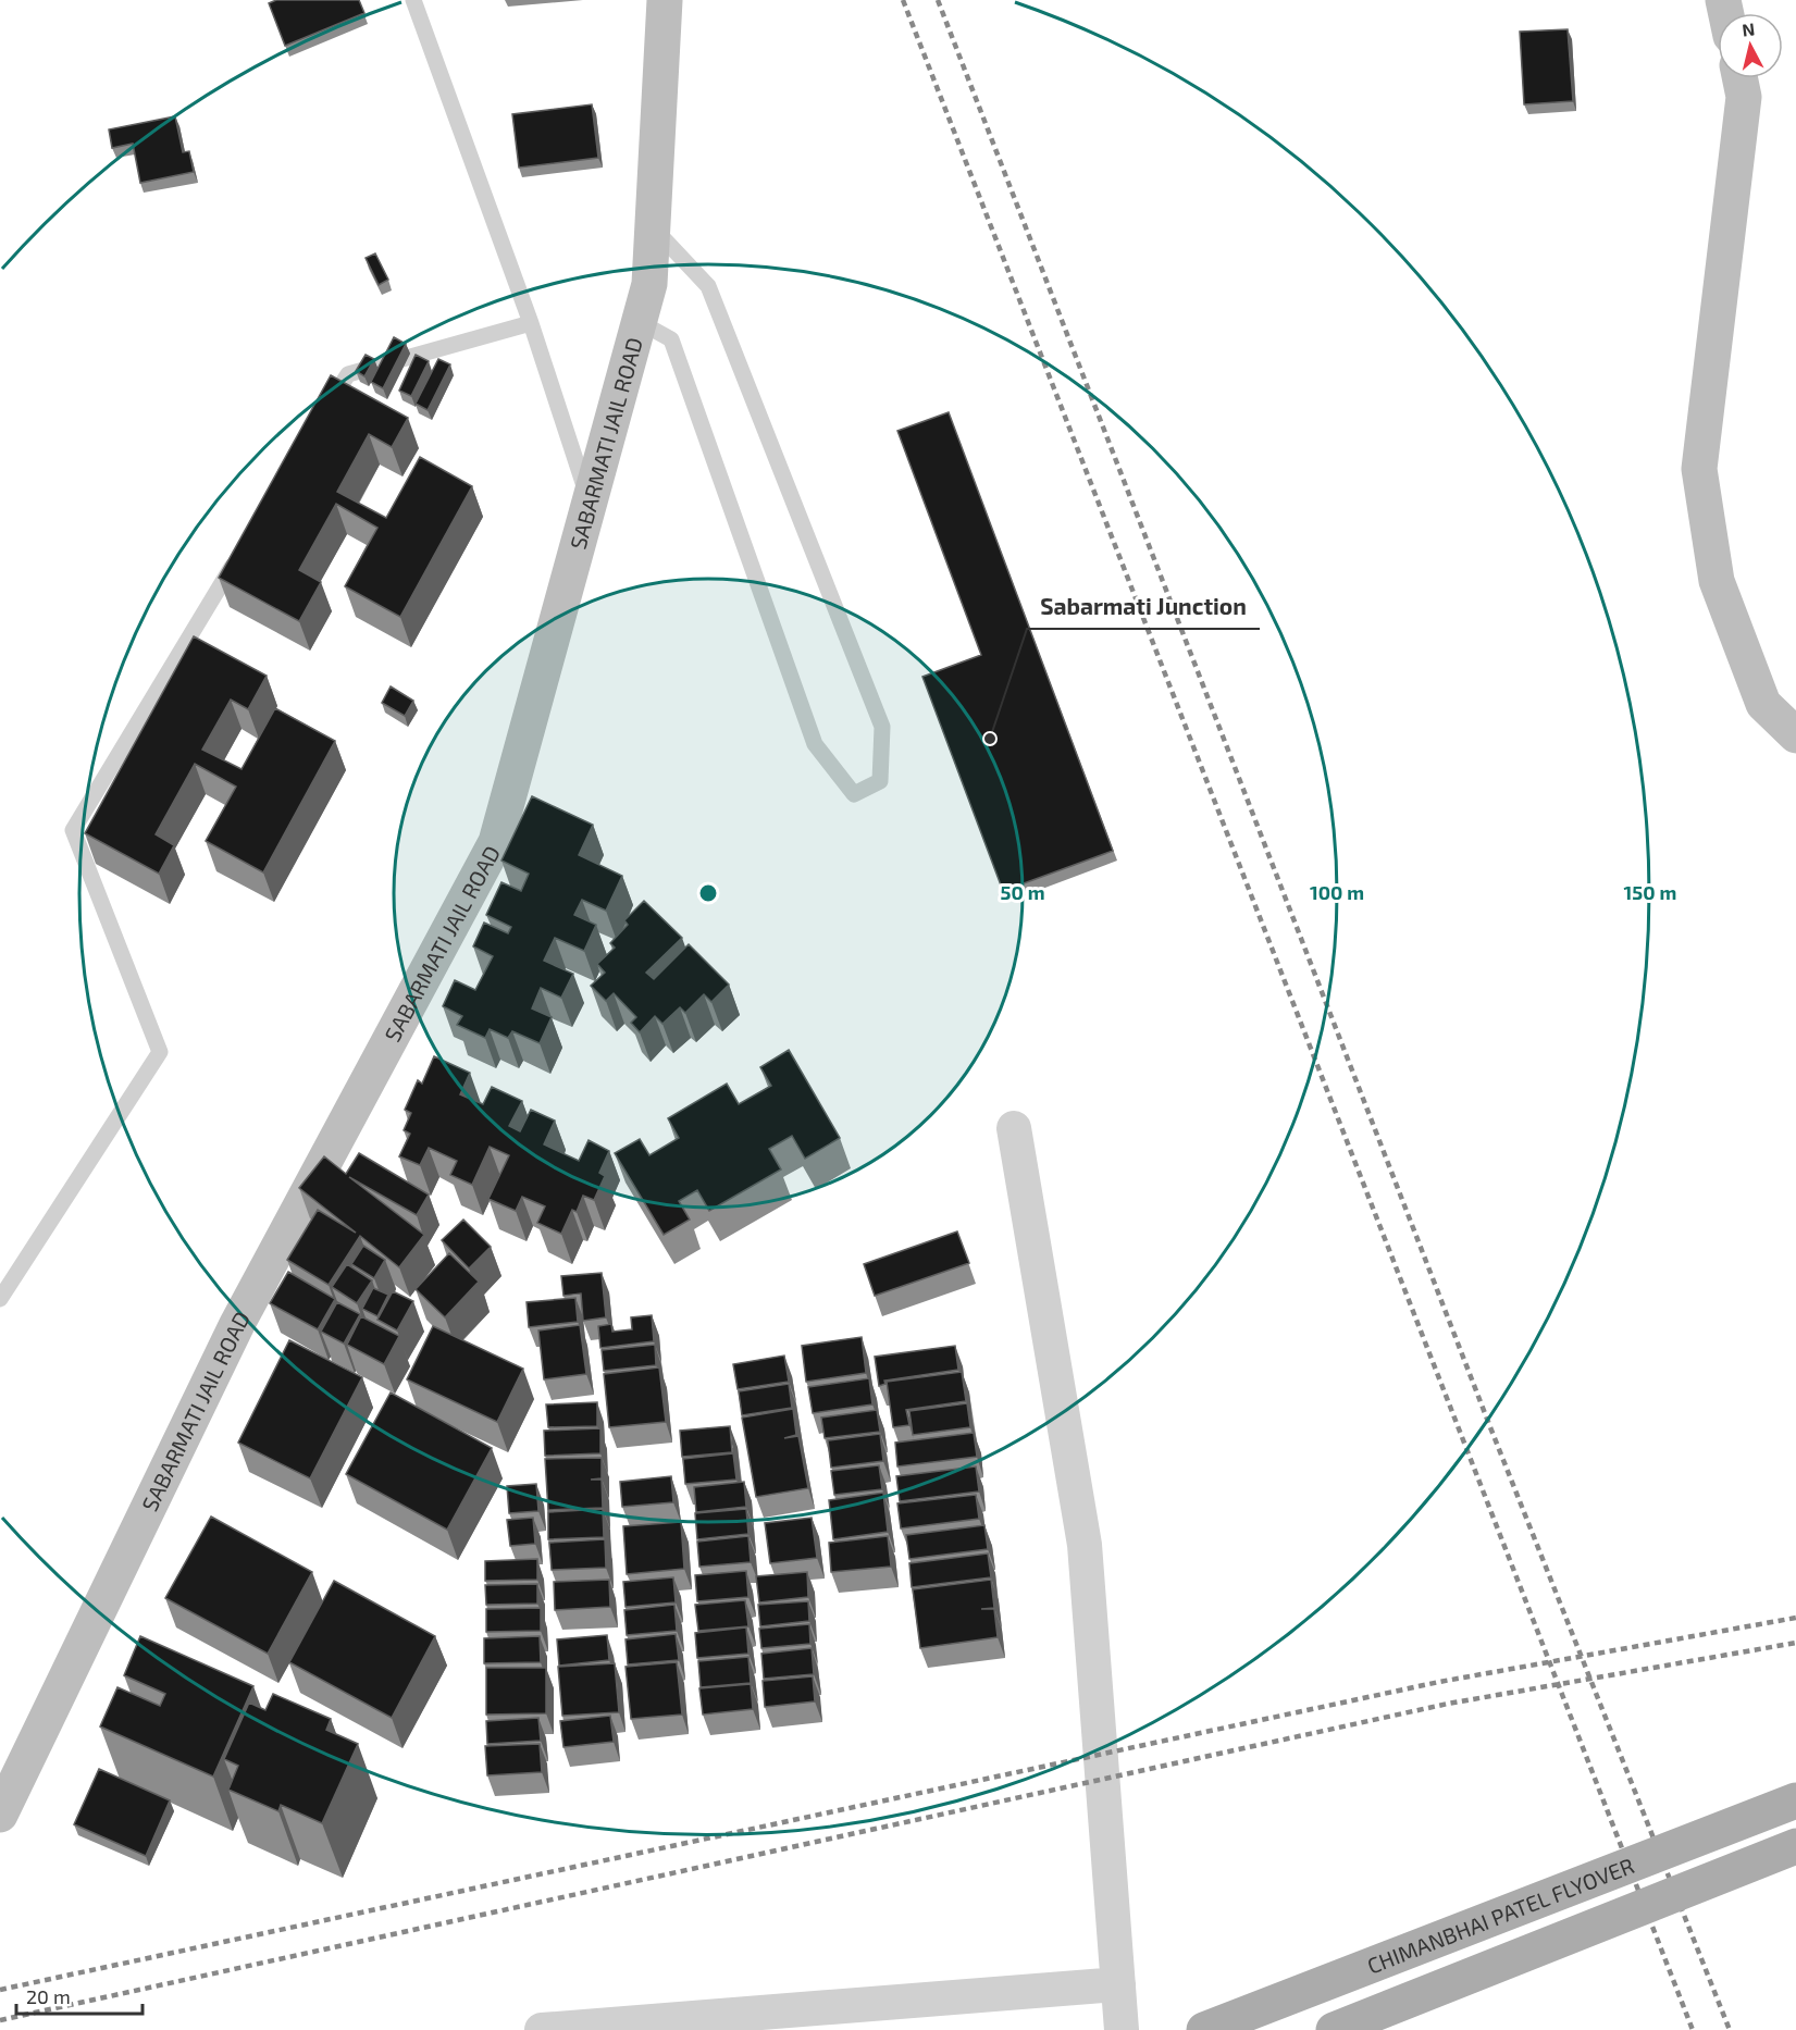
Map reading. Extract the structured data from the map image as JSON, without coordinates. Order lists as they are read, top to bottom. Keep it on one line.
{"streets":{"main road":["CHIMANBHAI PATEL FLYOVER"],"street":["SABARMATI JAIL ROAD"]},"places":["Sabarmati Junction"],"scale_bar":"20 m","north":"top","rings":["50 m","100 m","150 m"]}
